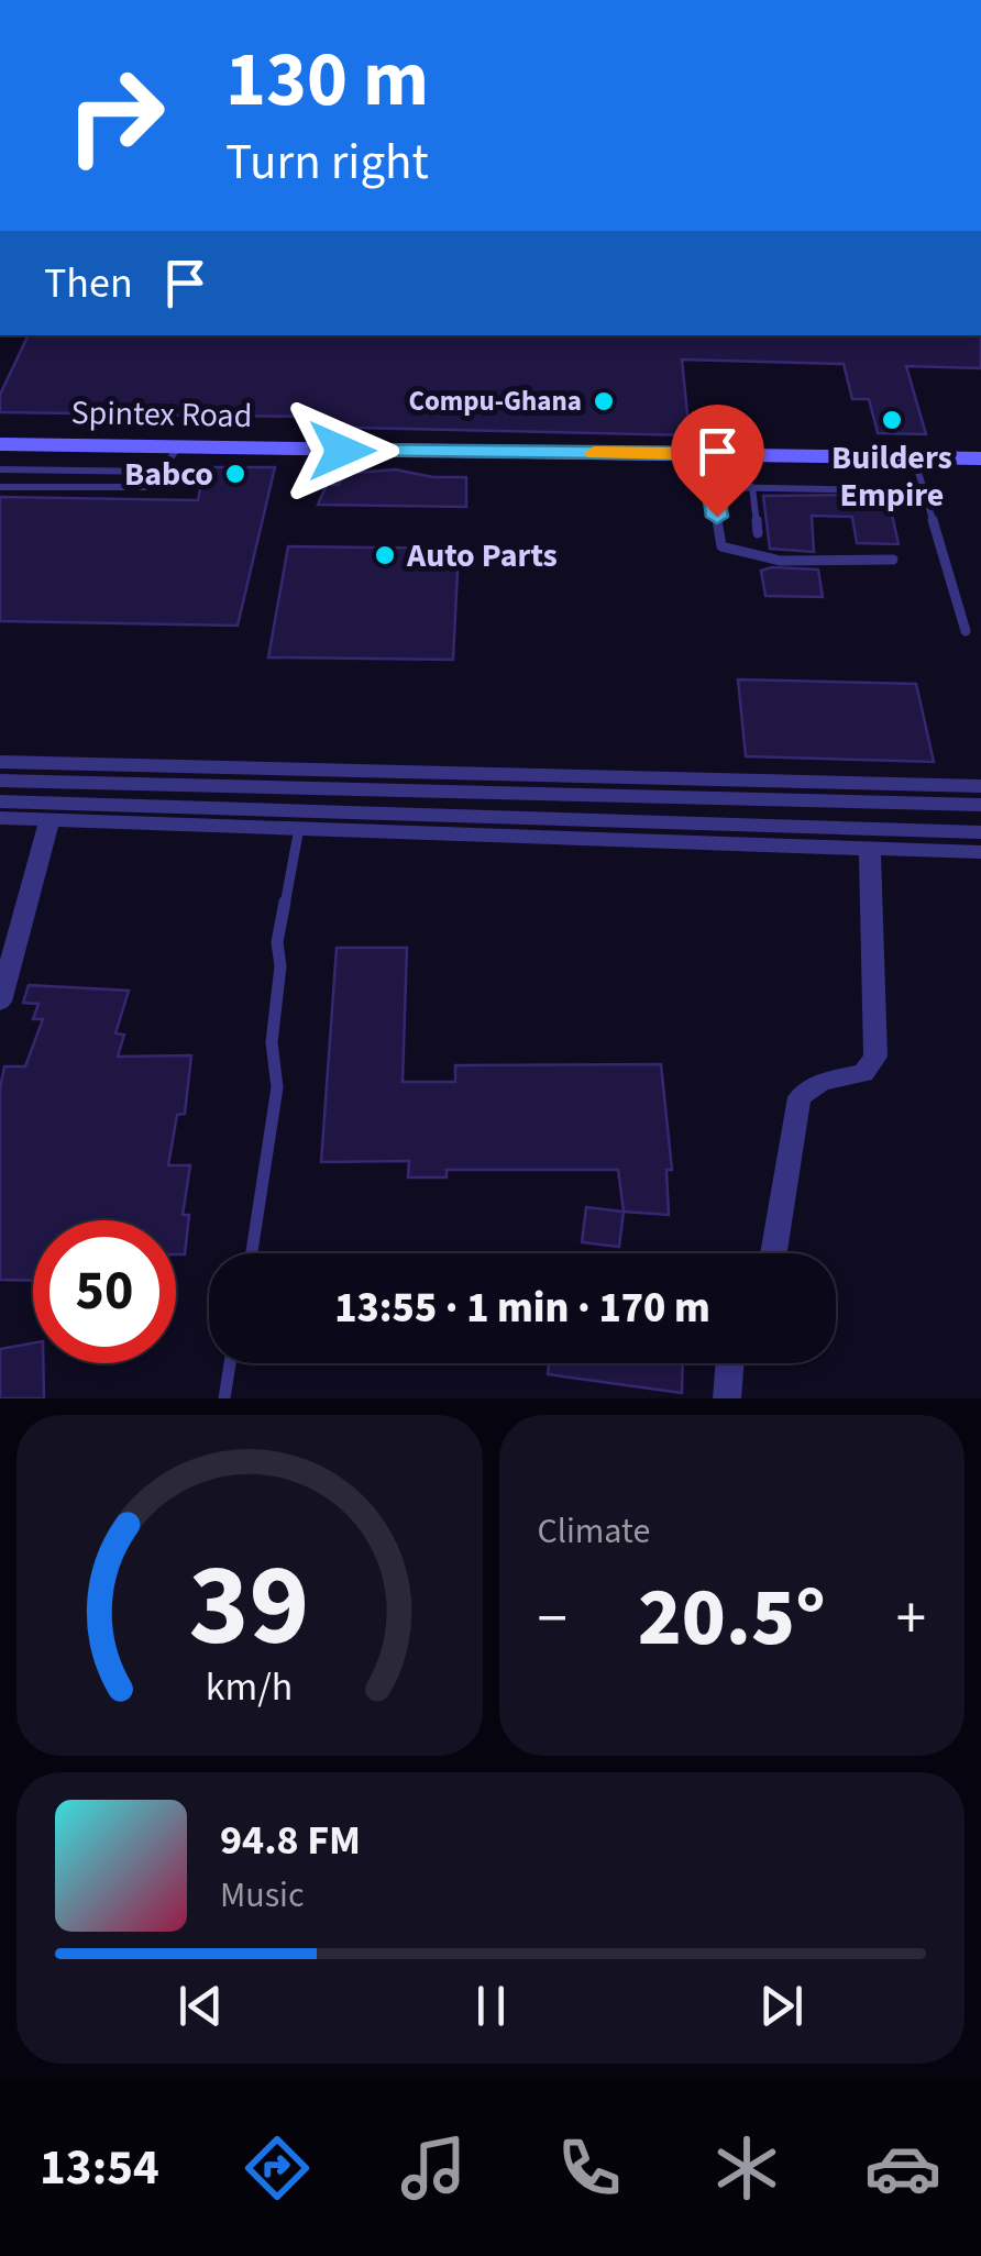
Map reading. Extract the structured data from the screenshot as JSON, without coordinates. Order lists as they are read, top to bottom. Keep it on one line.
{"streets":{"main road":["Spintex Road"]},"places":["Compu-Ghana","Builders Empire","Babco","Auto Parts"],"page":{"turn":["130 m","Turn right"],"then":"Then","limit":"50","trip":"13:55 · 1 min · 170 m","tile":"Climate","heat":["−","20.5°","+"],"song":["94.8 FM","Music"],"tabs":"13:54","gauge":["39","km/h"]}}
